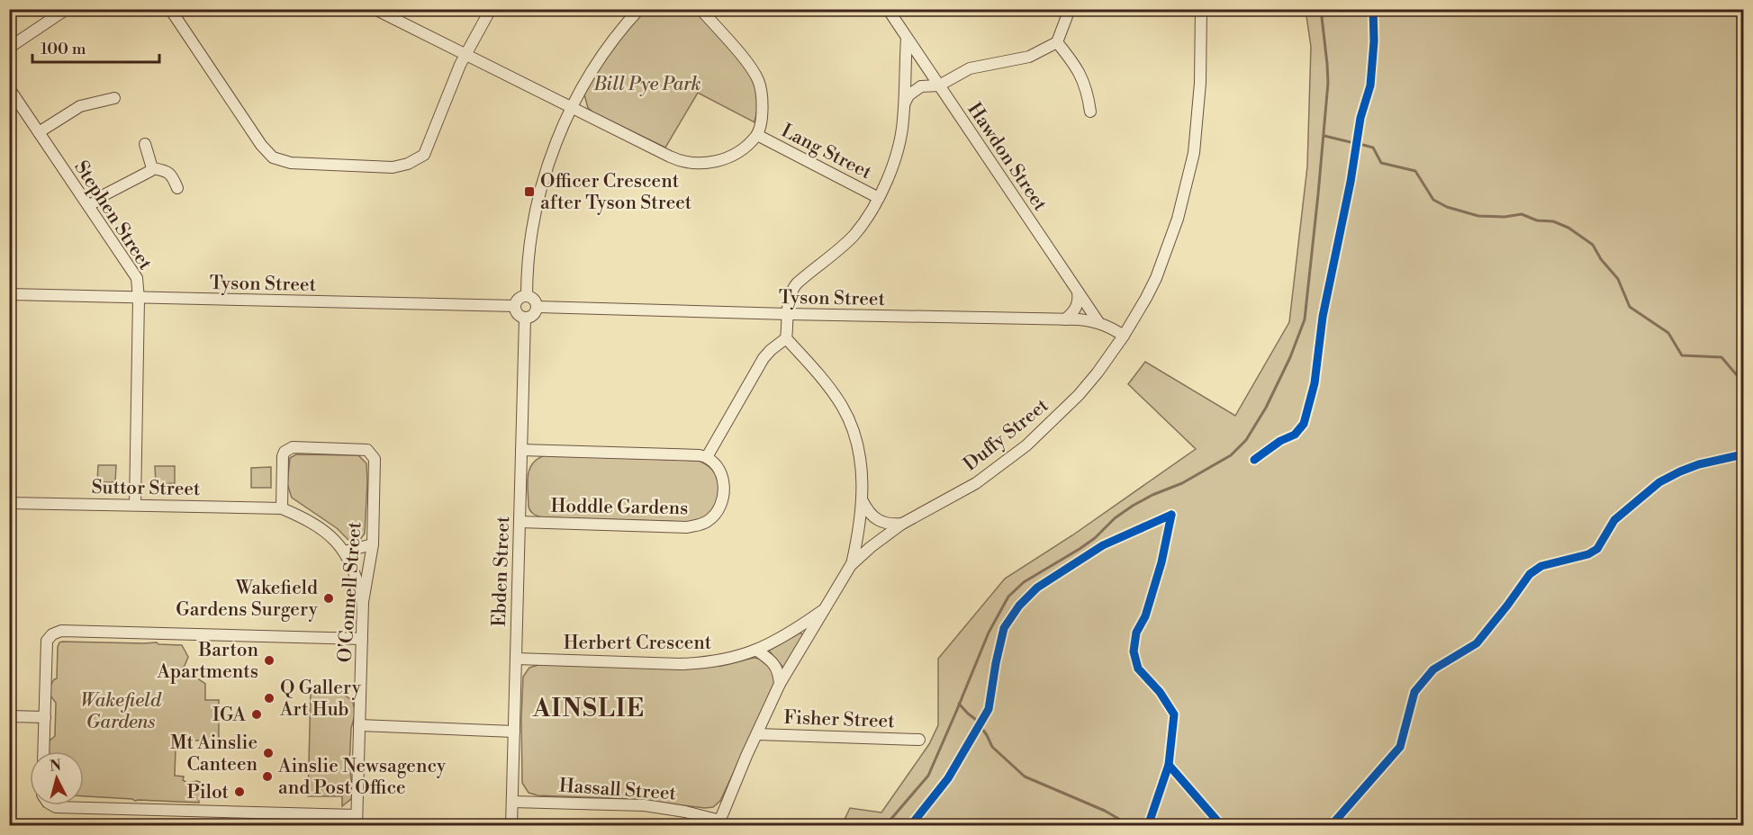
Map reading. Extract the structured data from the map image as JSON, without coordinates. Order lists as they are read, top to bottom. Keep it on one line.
{"streets":{"street":["Lang Street","Hawdon Street","Stephen Street","Tyson Street","Duffy Street","Suttor Street","Hoddle Gardens","Ebden Street","O'Connell Street","Herbert Crescent","Fisher Street","Hassall Street"]},"crossings":[["Hawdon Street","Tyson Street"],["Stephen Street","Tyson Street"],["Stephen Street","Suttor Street"],["Tyson Street","Duffy Street"],["Tyson Street","Ebden Street"],["Duffy Street","Herbert Crescent"],["Duffy Street","Fisher Street"],["Duffy Street","Hassall Street"],["Suttor Street","O'Connell Street"],["Hoddle Gardens","Ebden Street"],["Ebden Street","Herbert Crescent"],["Ebden Street","Hassall Street"]],"districts":["AINSLIE"],"parks":["Bill Pye Park","Wakefield Gardens"],"places":{"transit":["Officer Crescent after Tyson Street"],"other":["Wakefield Gardens Surgery","Barton Apartments","Q Gallery Art Hub","IGA","Mt Ainslie Canteen","Ainslie Newsagency and Post Office","Pilot"]},"scale_bar":"100 m","north":"top"}
